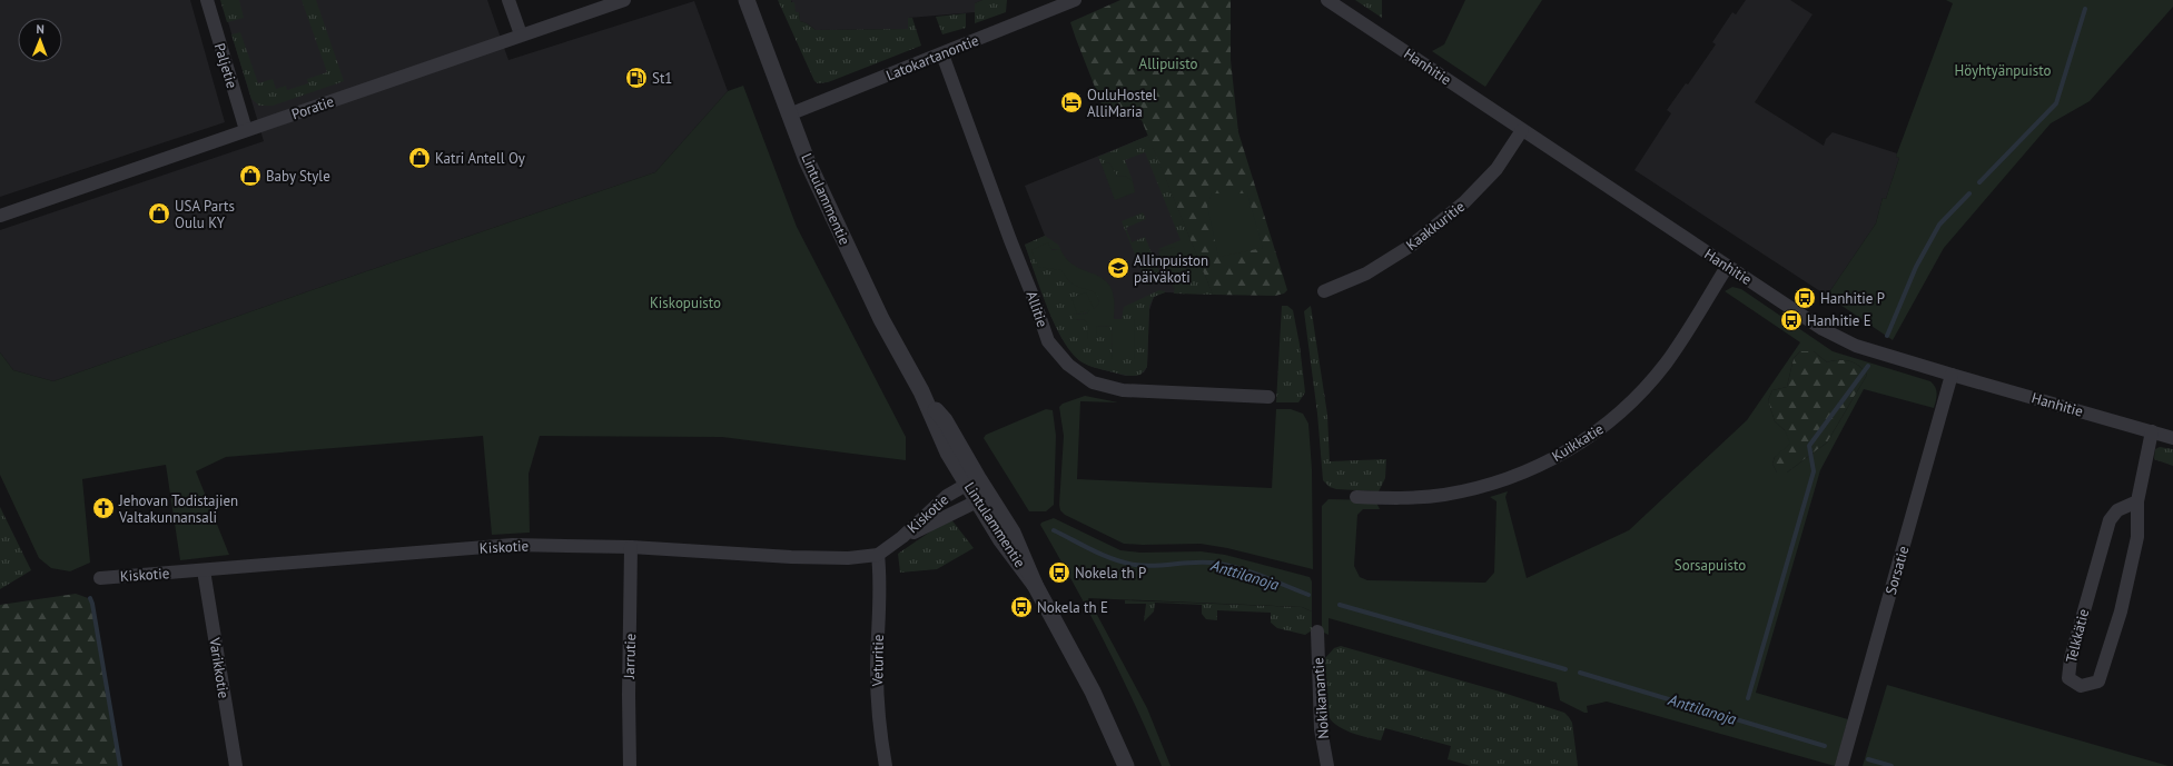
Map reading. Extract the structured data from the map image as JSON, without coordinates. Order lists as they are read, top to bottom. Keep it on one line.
{"streets":{"street":["Latokartanontie","Paljetie","Hanhitie","Poratie","Lintulammentie","Kaakkuritie","Allitie","Kuikkatie","Kiskotie","Sorsatie","Telkkätie","Jarrutie","Veturitie","Varikkotie","Nokikanantie"]},"crossings":[["Latokartanontie","Lintulammentie"],["Latokartanontie","Allitie"],["Paljetie","Poratie"],["Hanhitie","Kaakkuritie"],["Hanhitie","Kuikkatie"],["Hanhitie","Sorsatie"],["Hanhitie","Telkkätie"],["Lintulammentie","Kiskotie"],["Kiskotie","Jarrutie"],["Kiskotie","Veturitie"],["Kiskotie","Varikkotie"]],"water":["Anttilanoja"],"parks":["Allipuisto","Höyhtyänpuisto","Kiskopuisto","Sorsapuisto"],"places":{"fuel station":["St1"],"hotel":["OuluHostel AlliMaria"],"shop":["Katri Antell Oy","Baby Style","USA Parts Oulu KY"],"school or university":["Allinpuiston päiväkoti"],"bus stop":["Hanhitie P","Hanhitie E","Nokela th P","Nokela th E"],"church":["Jehovan Todistajien Valtakunnansali"]},"north":"top"}
